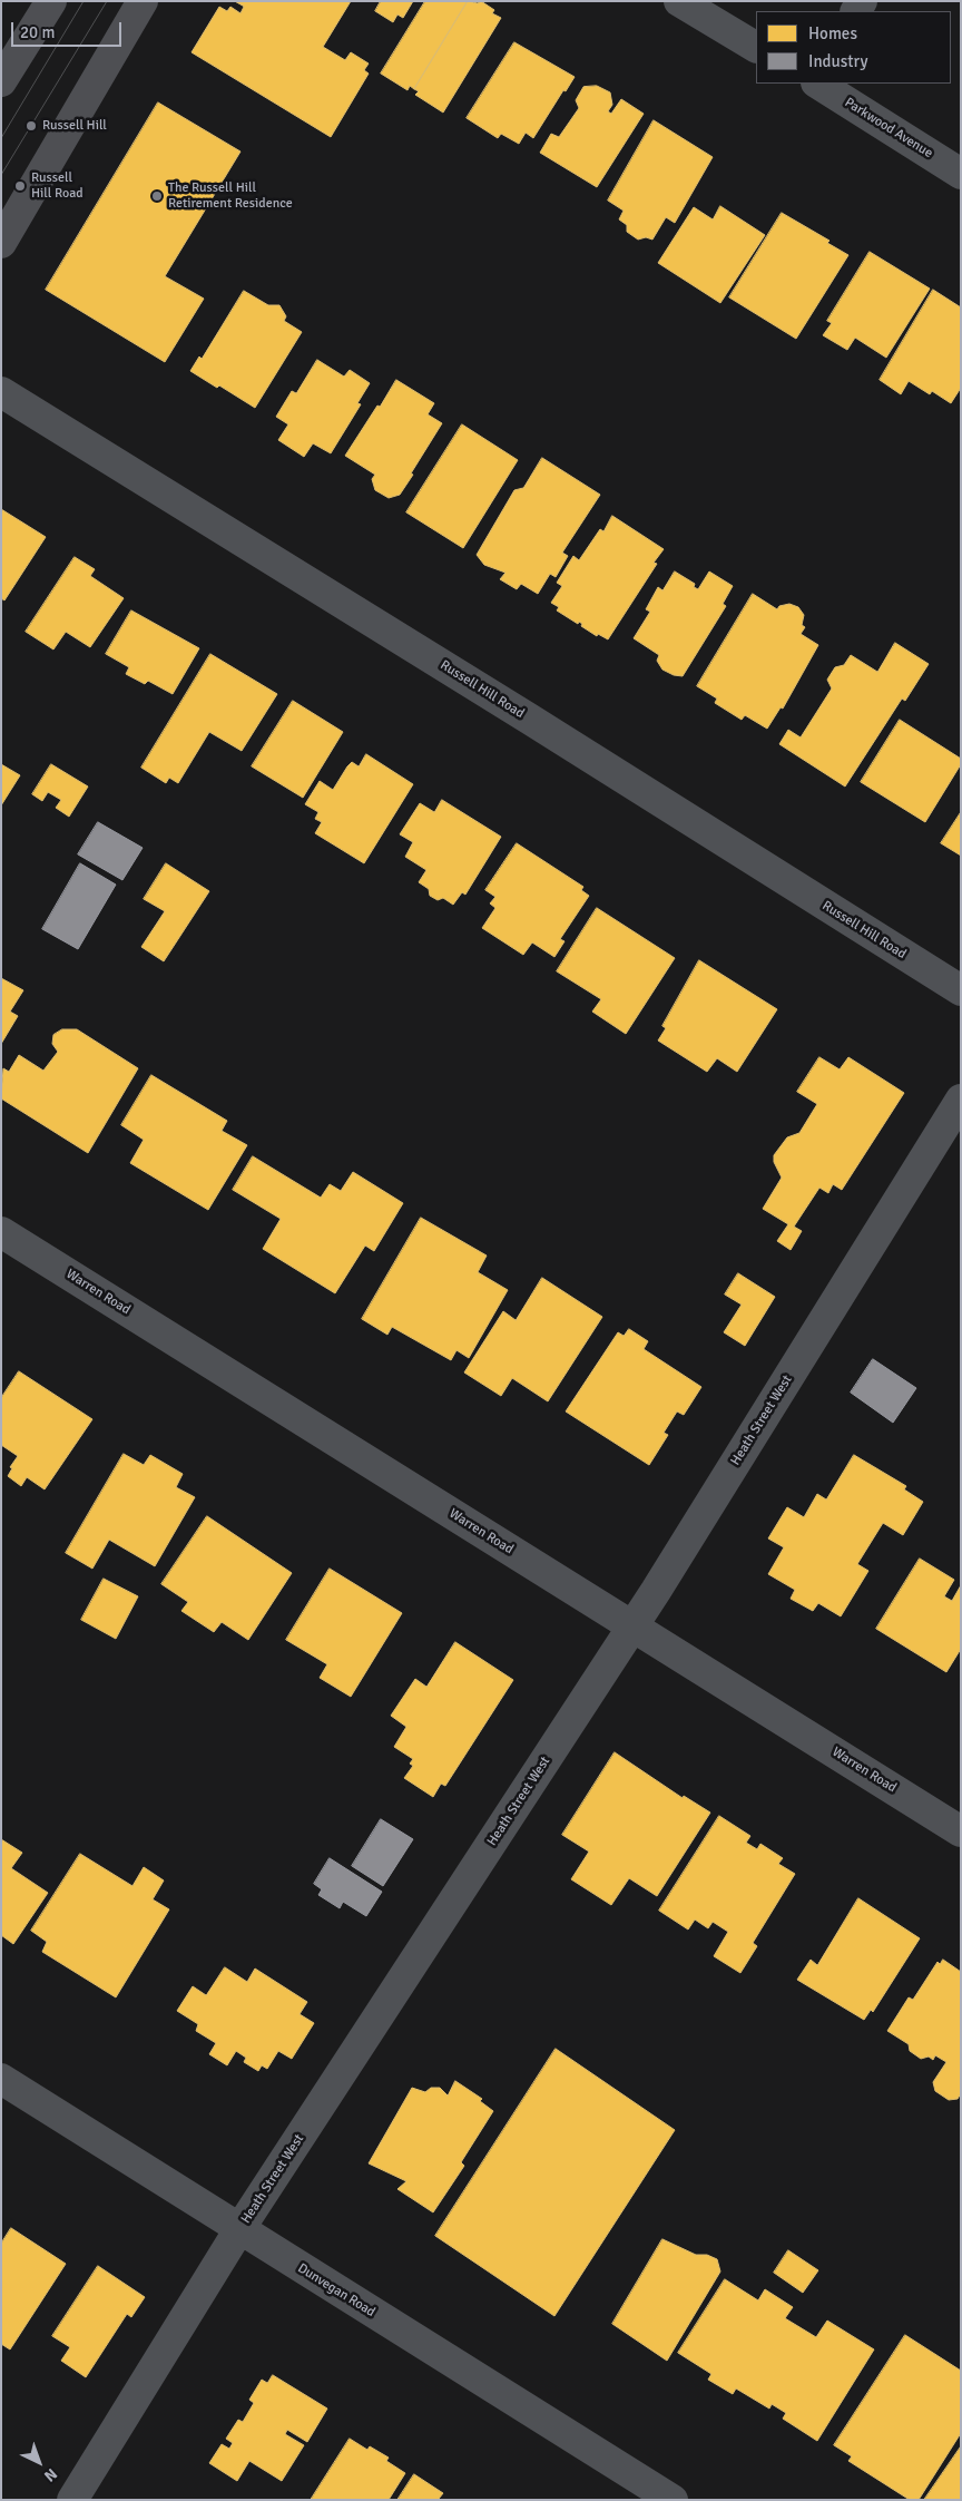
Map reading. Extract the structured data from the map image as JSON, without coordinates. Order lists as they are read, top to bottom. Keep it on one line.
{"streets":{"street":["Parkwood Avenue","Russell Hill Road","Warren Road","Heath Street West","Dunvegan Road"]},"crossings":[["Warren Road","Heath Street West"],["Heath Street West","Dunvegan Road"]],"places":["Russell Hill","Russell Hill Road","The Russell Hill Retirement Residence"],"legend":["Homes","Industry"],"scale_bar":"20 m","north":"bottom right"}
